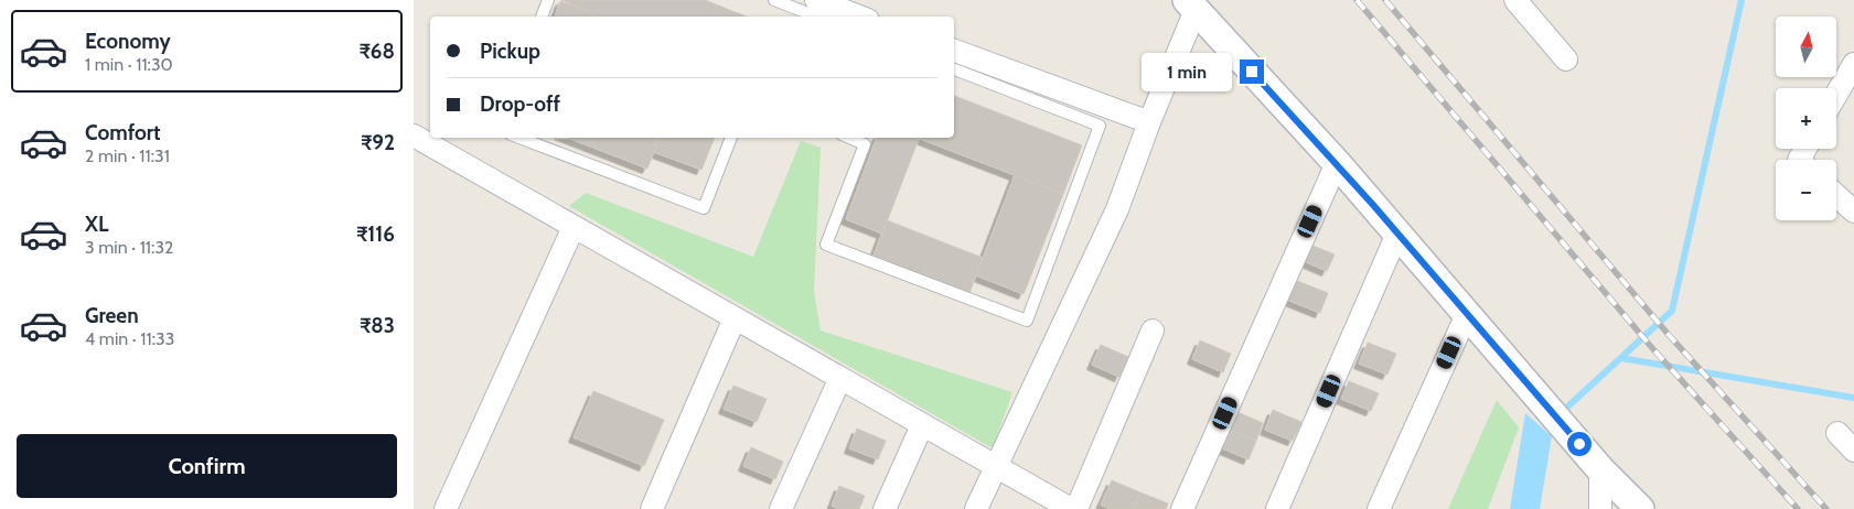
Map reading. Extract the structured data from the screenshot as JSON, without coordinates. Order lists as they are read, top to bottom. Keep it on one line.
{"north":"top","page":{"list":[{"name":"Economy","note":"1 min · 11:30","value":"₹68"},{"name":"Comfort","note":"2 min · 11:31","value":"₹92"},{"name":"XL","note":"3 min · 11:32","value":"₹116"},{"name":"Green","note":"4 min · 11:33","value":"₹83"}],"map_buttons":["+","−"],"banner":["Pickup","Drop-off"],"bubble":"1 min","buttons":"Confirm"}}
